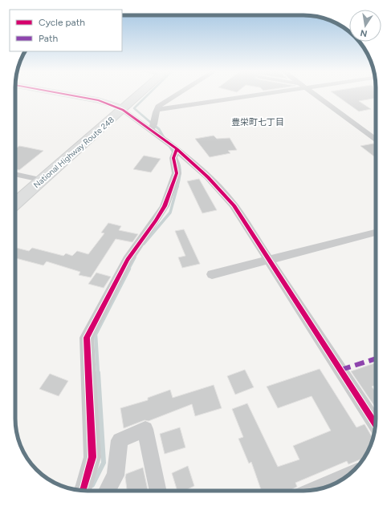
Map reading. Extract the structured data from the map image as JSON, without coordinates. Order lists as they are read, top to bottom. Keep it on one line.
{"streets":{"highway":["National Highway Route 248"]},"districts":["豊栄町七丁目"],"legend":["Cycle path","Path"],"north":"bottom"}
